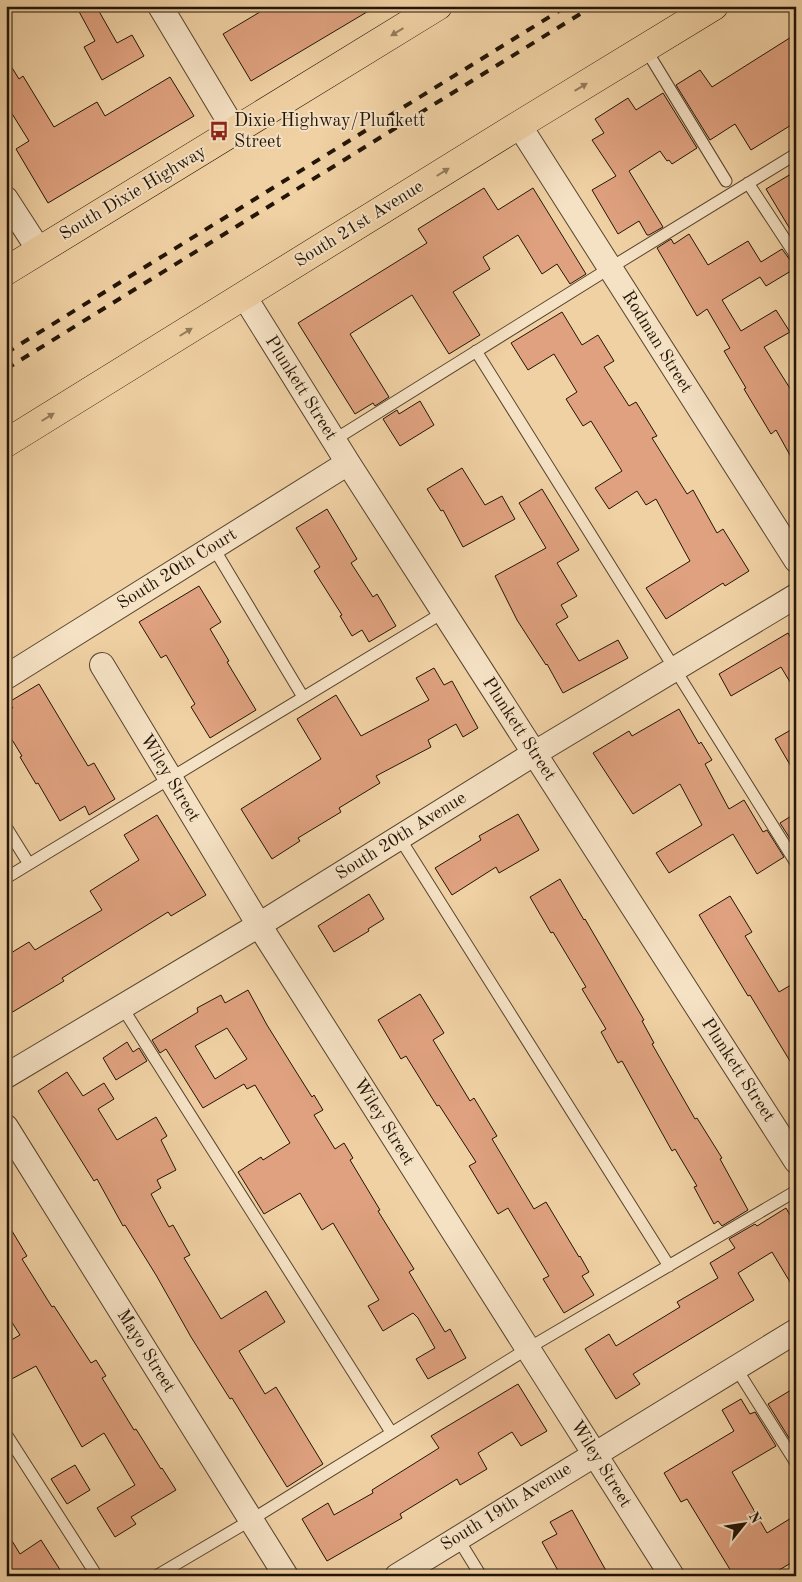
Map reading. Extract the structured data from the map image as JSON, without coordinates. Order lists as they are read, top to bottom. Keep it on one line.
{"streets":{"main road":["South Dixie Highway","South 21st Avenue"],"street":["Rodman Street","Plunkett Street","South 20th Court","Wiley Street","South 20th Avenue","Mayo Street","South 19th Avenue"]},"crossings":[["South 21st Avenue","Rodman Street"],["South 21st Avenue","Plunkett Street"],["Plunkett Street","South 20th Court"],["Plunkett Street","South 20th Avenue"],["Wiley Street","South 20th Avenue"],["Wiley Street","South 19th Avenue"]],"one_way":["South Dixie Highway","South 21st Avenue"],"places":{"bus stop":["Dixie Highway/Plunkett Street"]},"north":"top right"}
